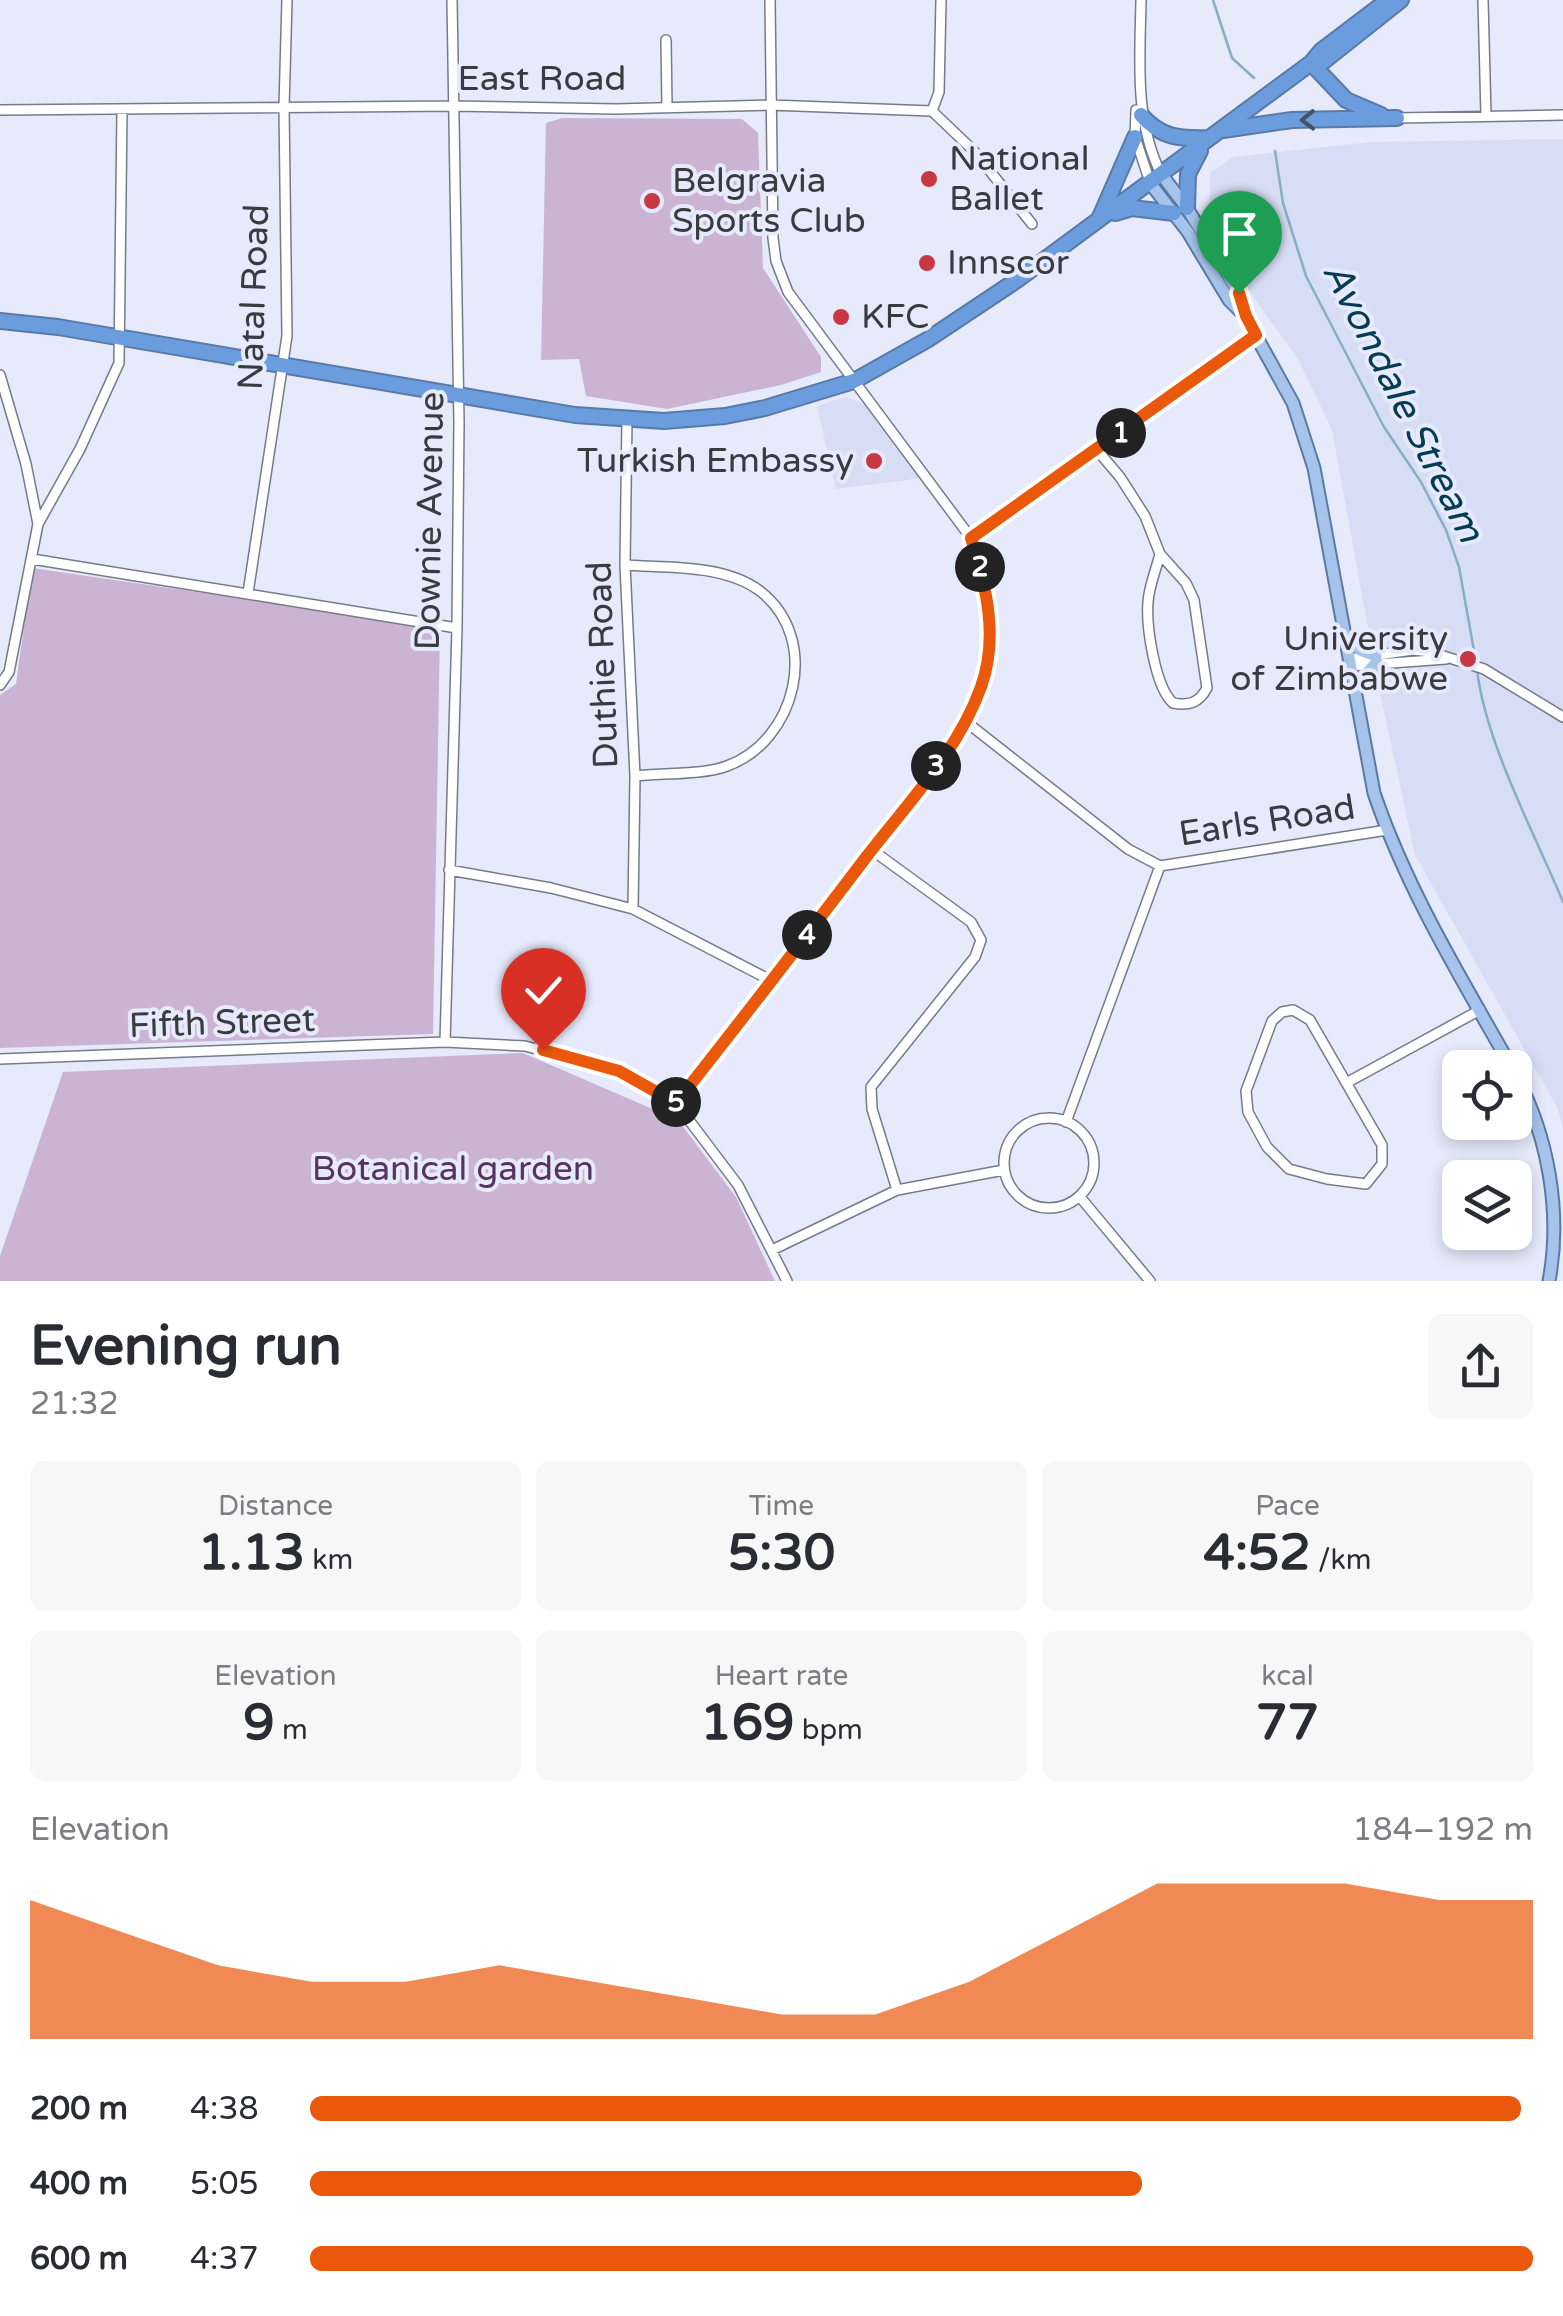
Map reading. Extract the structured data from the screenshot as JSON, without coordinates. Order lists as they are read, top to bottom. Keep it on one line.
{"streets":{"street":["East Road","Natal Road","Downie Avenue","Duthie Road","Earls Road","Fifth Street"]},"crossings":[["East Road","Natal Road"],["East Road","Downie Avenue"],["Downie Avenue","Fifth Street"]],"water":["Avondale Stream"],"parks":["Botanical garden"],"places":["National Ballet","Belgravia Sports Club","Innscor","KFC","Turkish Embassy","University of Zimbabwe"],"page":{"pins":["1","2","3","4","5"],"heading":["Evening run","21:32"],"stats":[["Distance","1.13 km"],["Time","5:30"],["Pace","4:52 /km"],["Elevation","9 m"],["Heart rate","169 bpm"],["kcal","77"]],"chart":["Elevation","184–192 m"],"list":[{"name":"200 m","note":"4:38"},{"name":"400 m","note":"5:05"},{"name":"600 m","note":"4:37"}]}}
